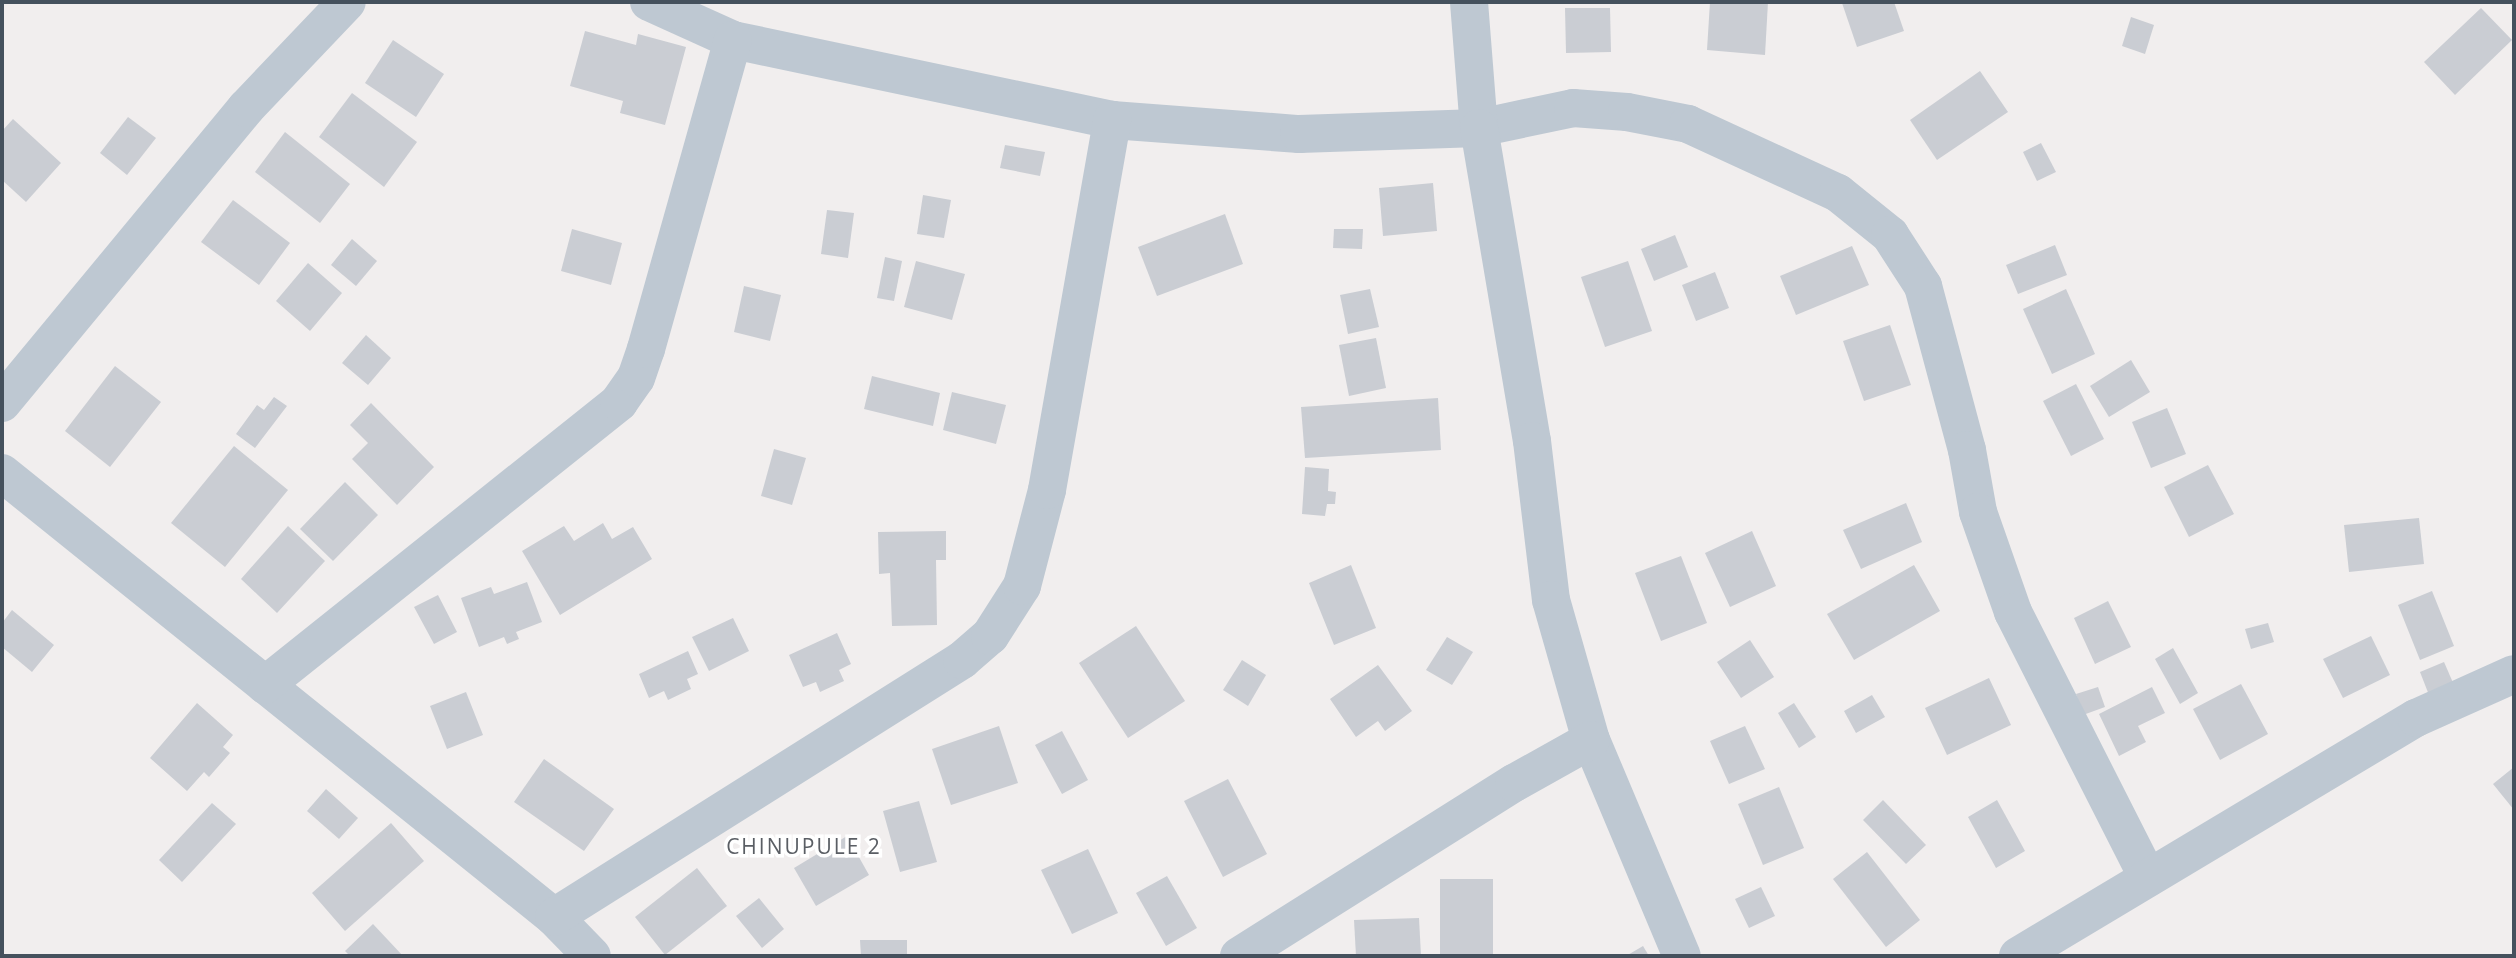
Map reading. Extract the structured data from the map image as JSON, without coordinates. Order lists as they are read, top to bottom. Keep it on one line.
{"districts":["CHINUPULE 2"]}
